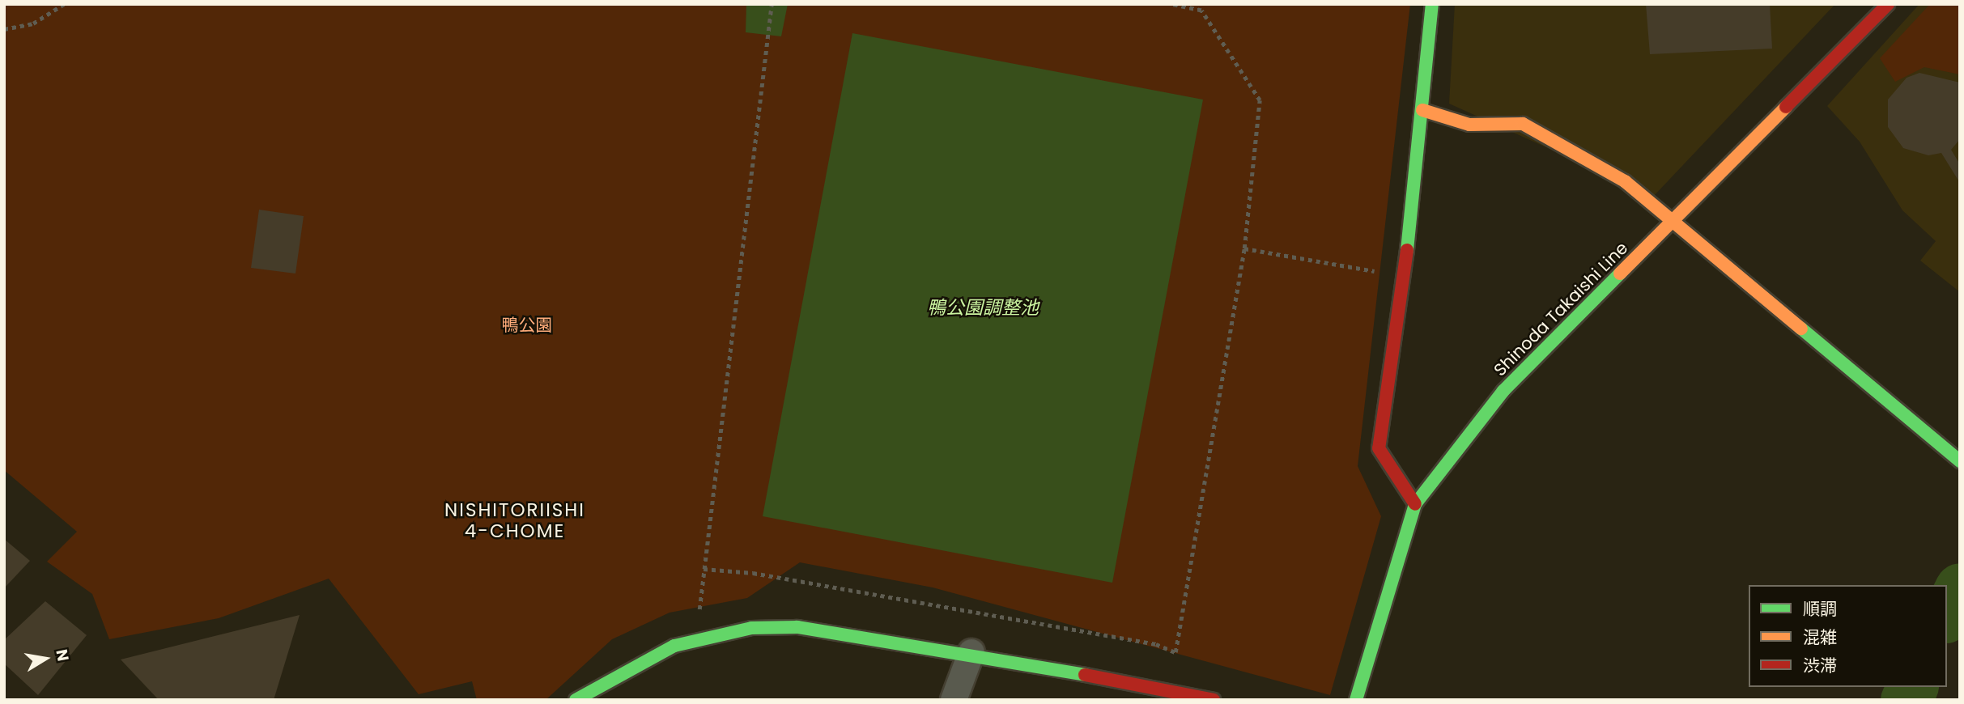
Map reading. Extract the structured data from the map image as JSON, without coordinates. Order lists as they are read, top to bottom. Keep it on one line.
{"streets":{"street":["Shinoda Takaishi Line"]},"districts":["NISHITORIISHI 4-CHOME"],"water":["鴨公園調整池"],"parks":["鴨公園"],"legend":["順調","混雑","渋滞"],"north":"right"}
